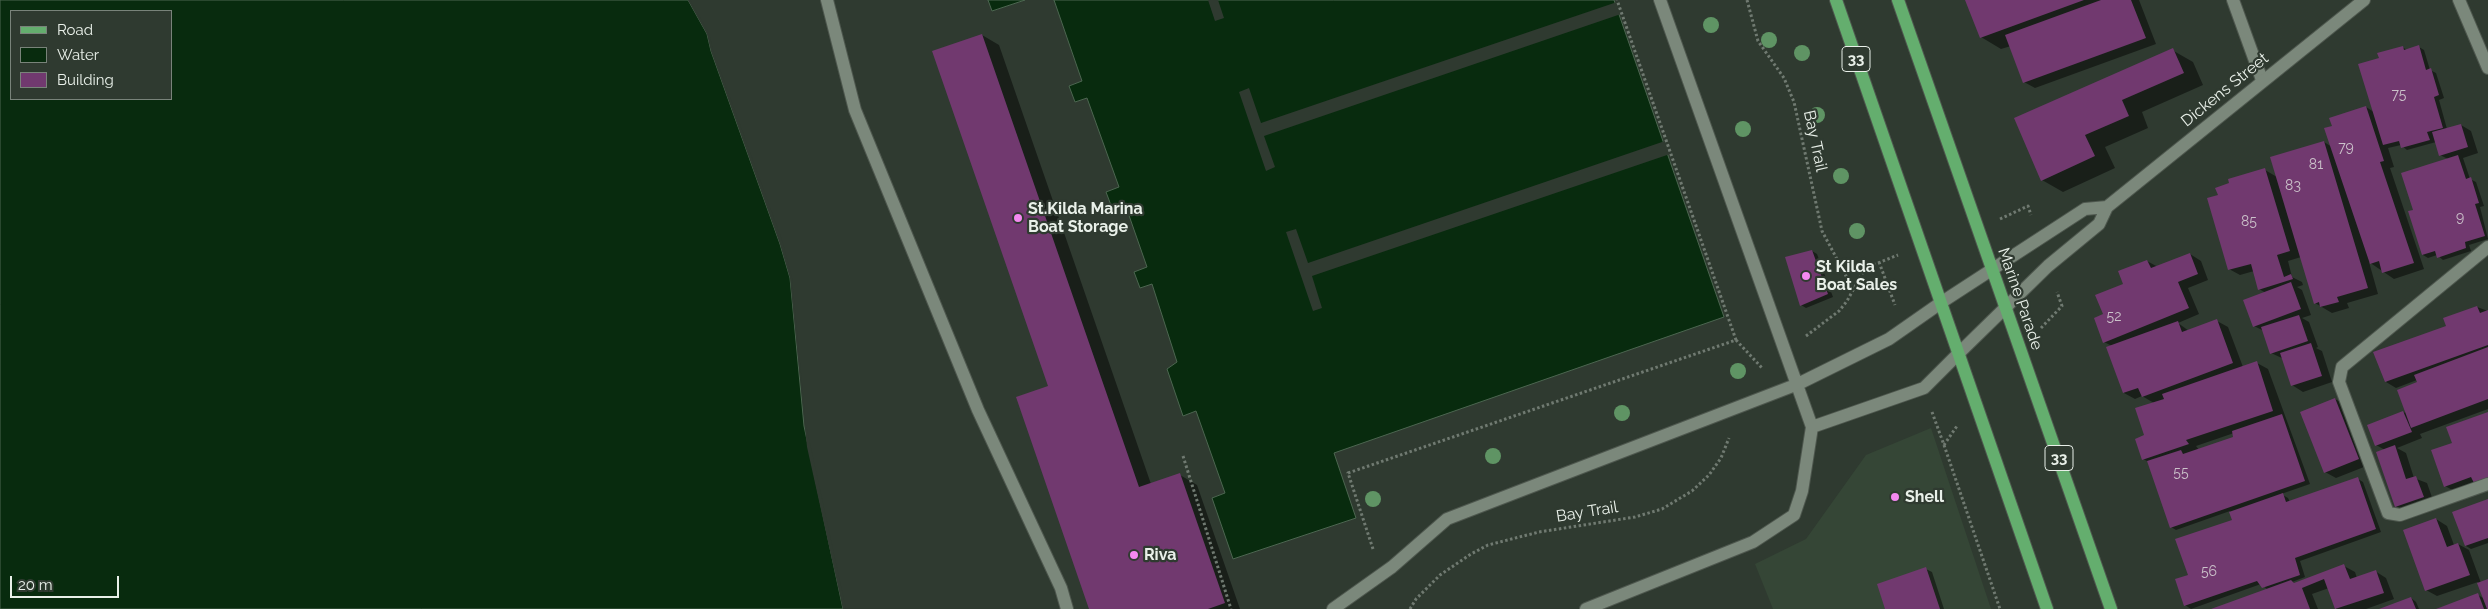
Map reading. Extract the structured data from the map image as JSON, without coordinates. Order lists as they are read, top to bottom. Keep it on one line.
{"streets":{"main road":["33","Marine Parade"],"street":["Dickens Street"],"path":["Bay Trail"]},"crossings":[["33","Dickens Street"],["Dickens Street","Marine Parade"]],"places":["St.Kilda Marina Boat Storage","St Kilda Boat Sales","Shell","Riva"],"house_numbers":["75","79","81","83","9","85","52","55","56"],"legend":["Road","Water","Building"],"scale_bar":"20 m"}
